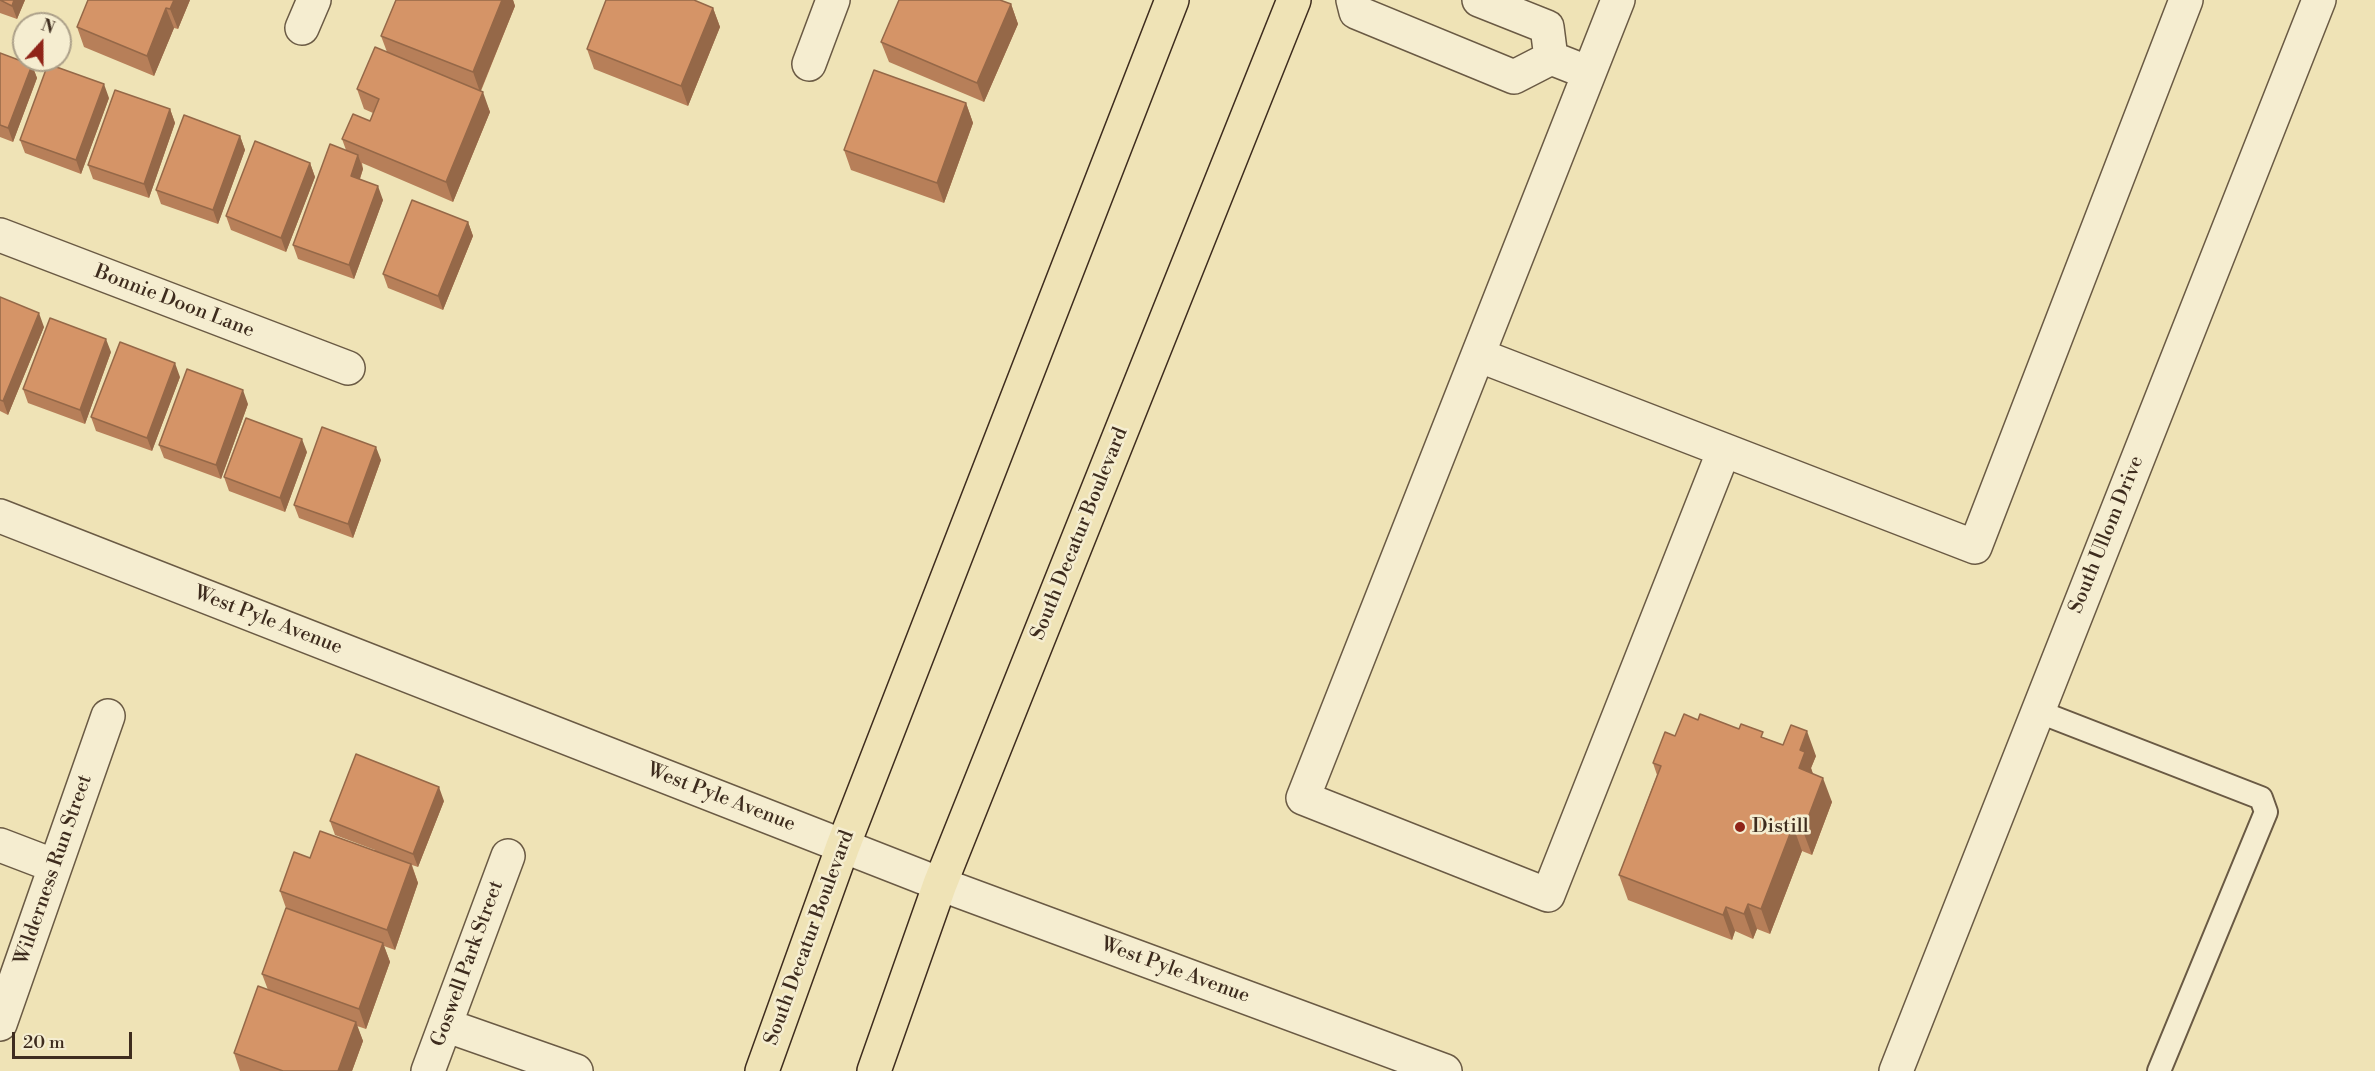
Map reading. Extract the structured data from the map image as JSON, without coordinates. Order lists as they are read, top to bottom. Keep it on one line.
{"streets":{"main road":["South Decatur Boulevard"],"street":["Bonnie Doon Lane","South Ullom Drive","West Pyle Avenue","Wilderness Run Street","Goswell Park Street"]},"crossings":[["South Decatur Boulevard","West Pyle Avenue"]],"places":["Distill"],"scale_bar":"20 m","north":"top"}
